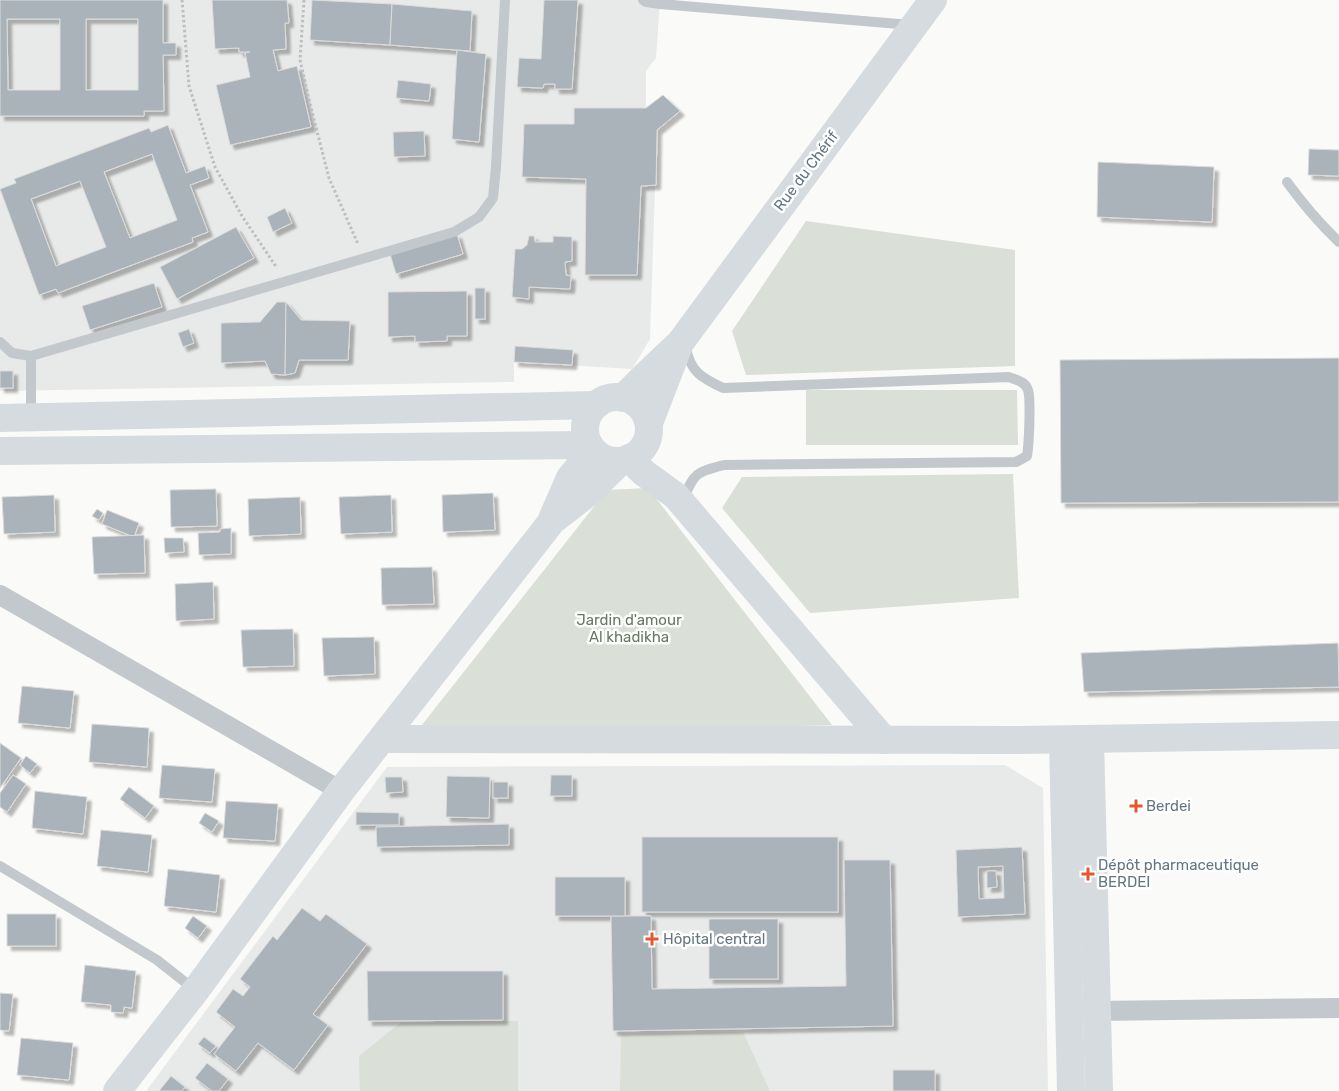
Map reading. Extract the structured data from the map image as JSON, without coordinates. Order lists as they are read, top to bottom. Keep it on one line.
{"streets":{"street":["Rue du Chérif"]},"parks":["Jardin d'amour Al khadikha"],"places":{"health":["Berdei","Dépôt pharmaceutique BERDEI","Hôpital central"]}}
